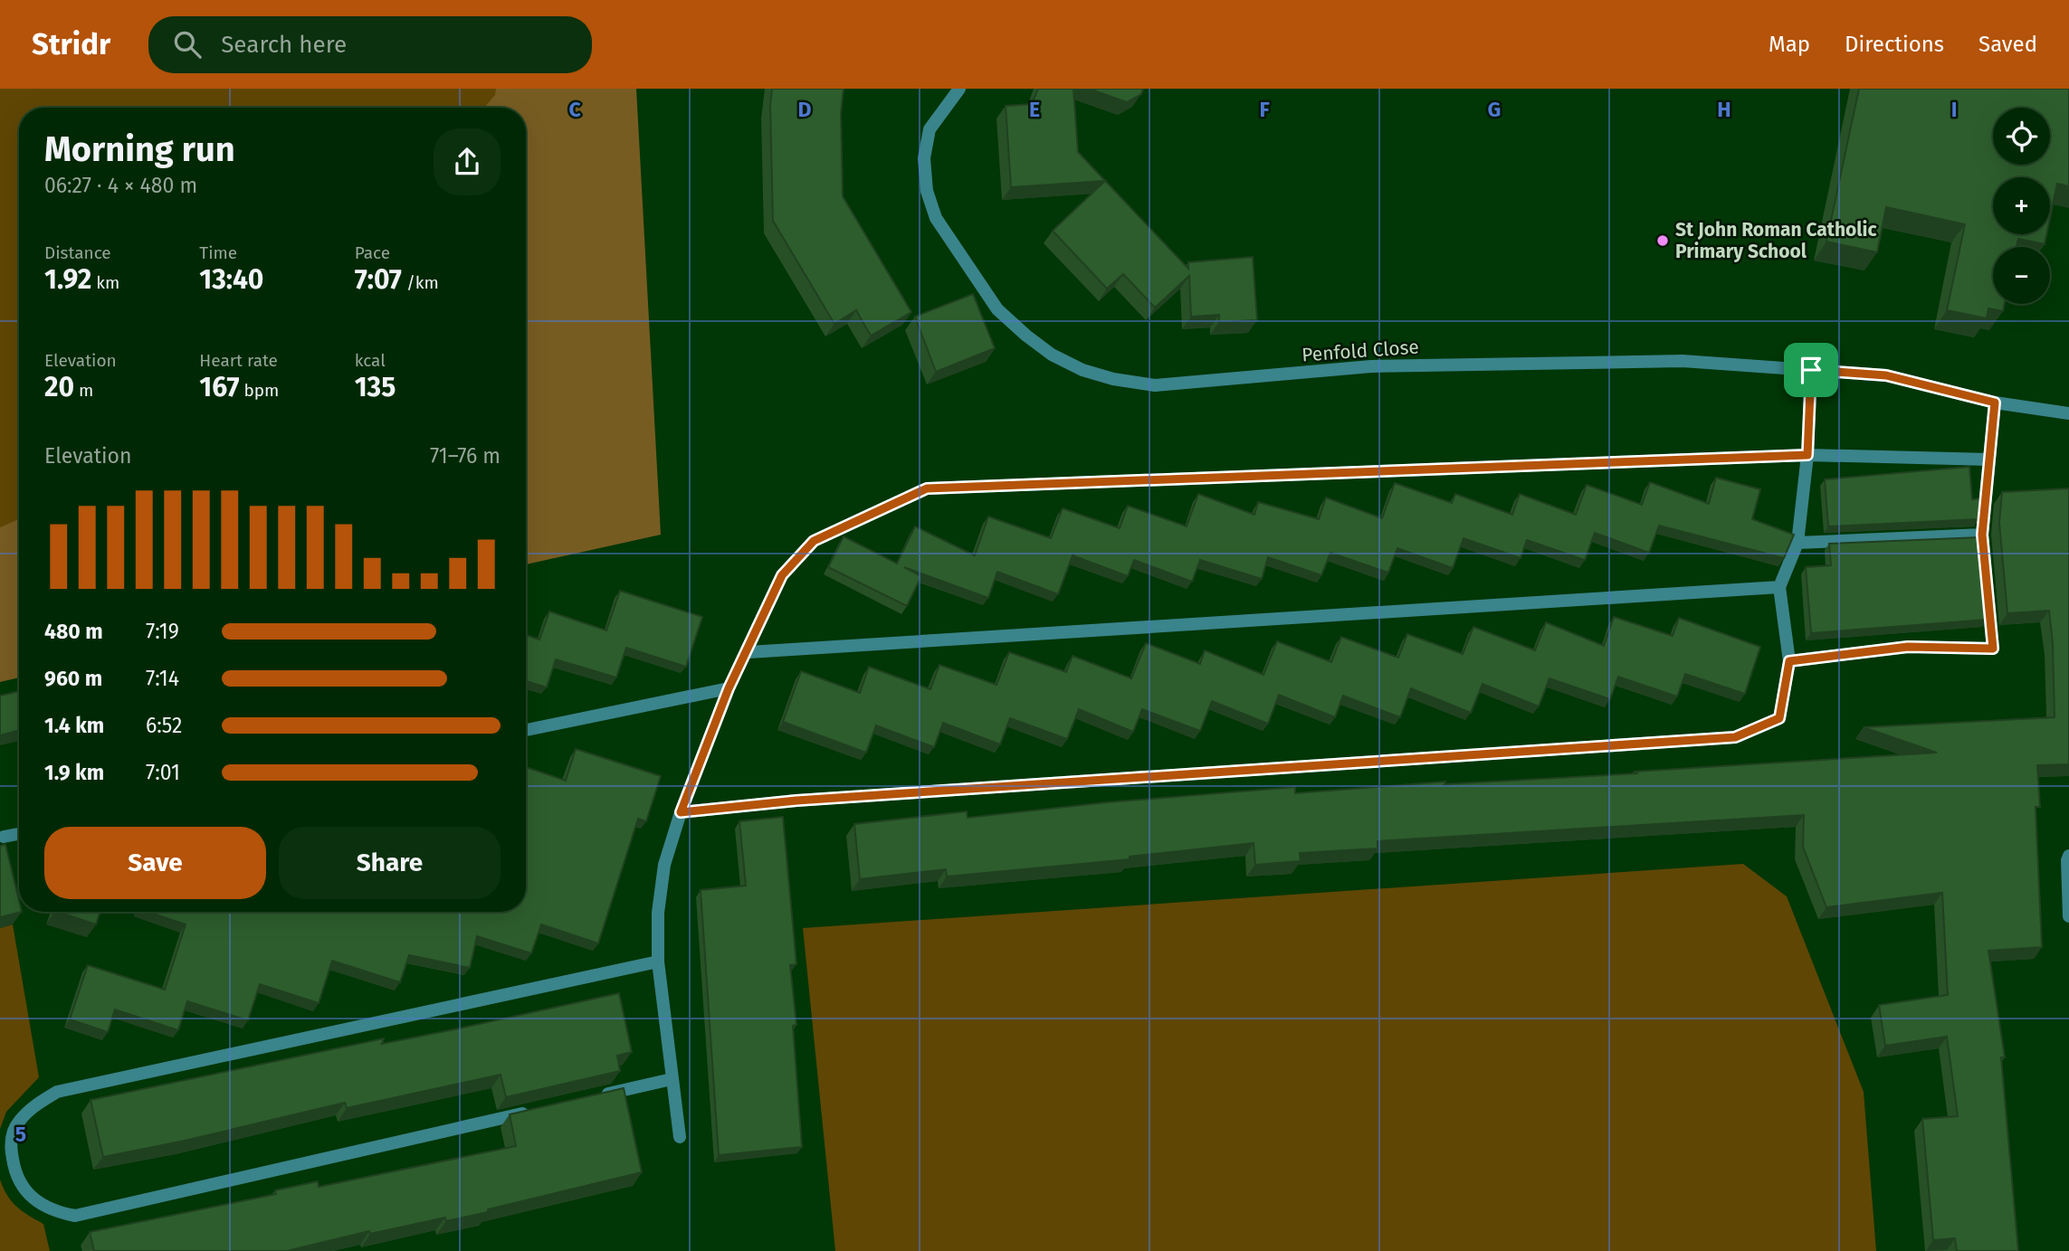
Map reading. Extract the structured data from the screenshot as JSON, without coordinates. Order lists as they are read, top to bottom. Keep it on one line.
{"streets":{"street":["Penfold Close"]},"places":["St John Roman Catholic Primary School"],"page":{"header":"Stridr","search":"Search here","nav":["Map","Directions","Saved"],"map_buttons":["+","−"],"heading":["Morning run","06:27 · 4 × 480 m"],"stats":[["Distance","1.92 km"],["Time","13:40"],["Pace","7:07 /km"],["Elevation","20 m"],["Heart rate","167 bpm"],["kcal","135"]],"chart":["Elevation","71–76 m"],"list":[{"name":"480 m","note":"7:19"},{"name":"960 m","note":"7:14"},{"name":"1.4 km","note":"6:52"},{"name":"1.9 km","note":"7:01"}],"buttons":["Save","Share"]},"grid":{"columns":["C","D","E","F","G","H","I"],"rows":["5"]}}
